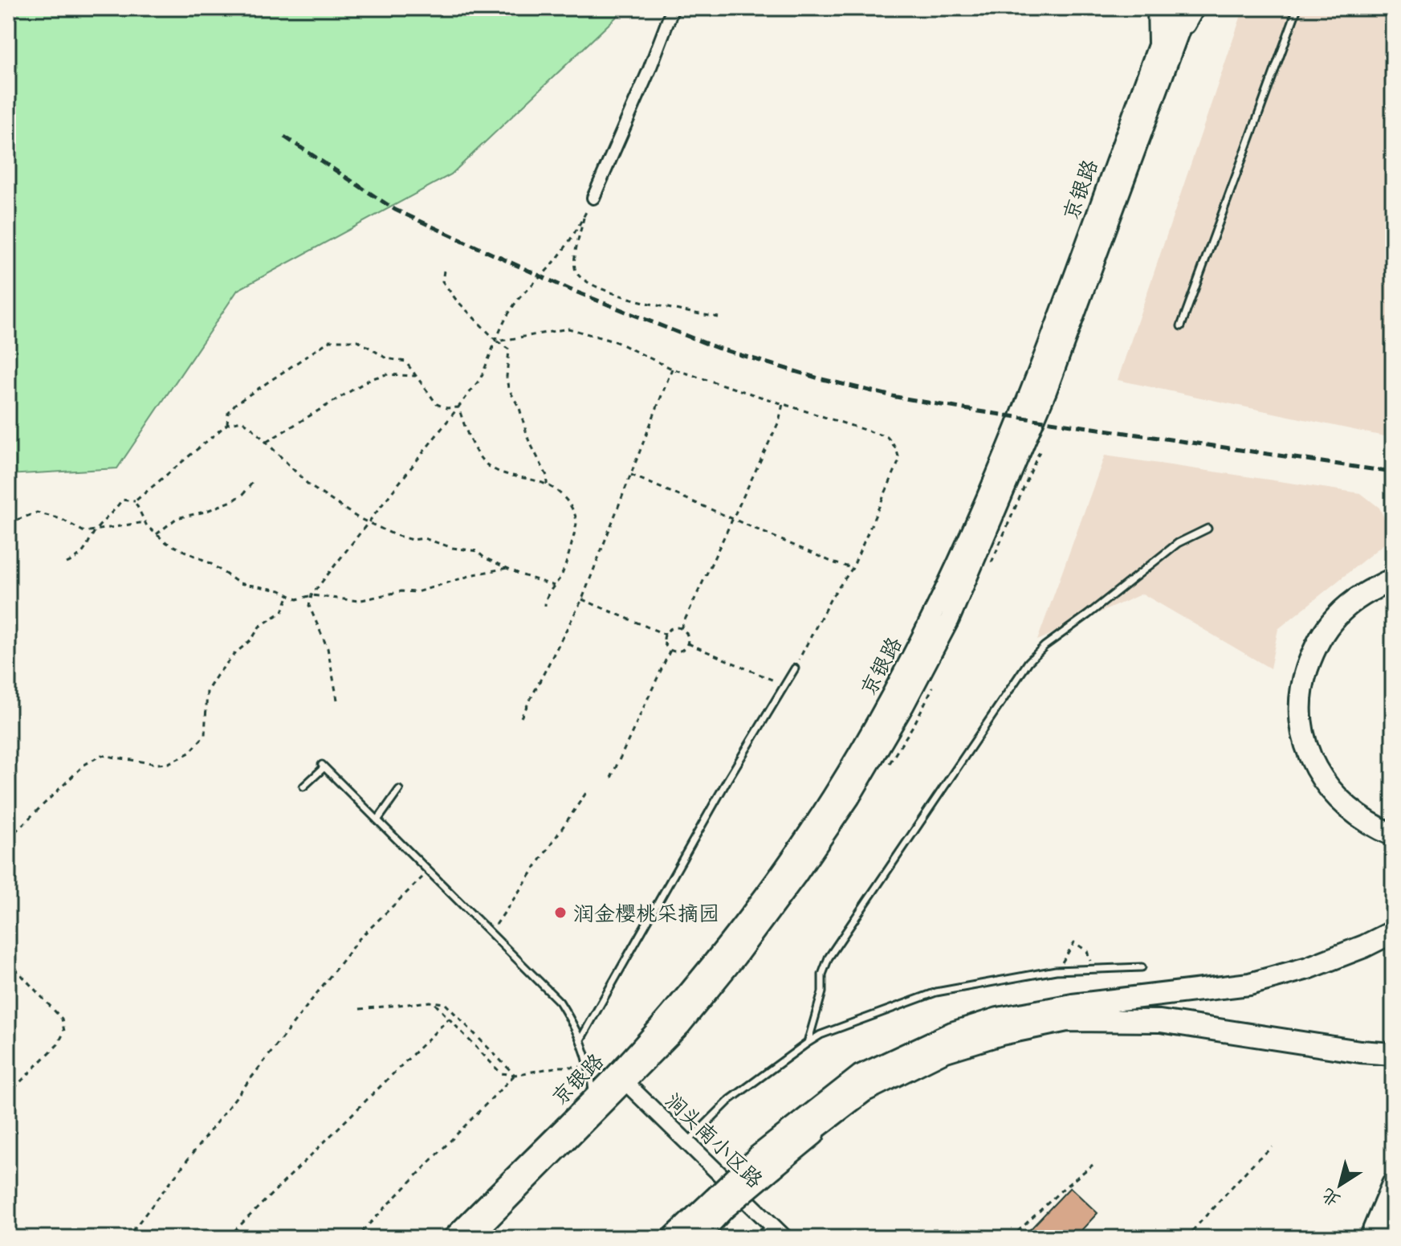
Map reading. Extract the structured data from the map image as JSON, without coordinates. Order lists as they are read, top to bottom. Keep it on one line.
{"streets":{"highway":["京银路"],"street":["涧头南小区路"]},"crossings":[["京银路","涧头南小区路"]],"places":["润金樱桃采摘园"],"north":"bottom left"}
